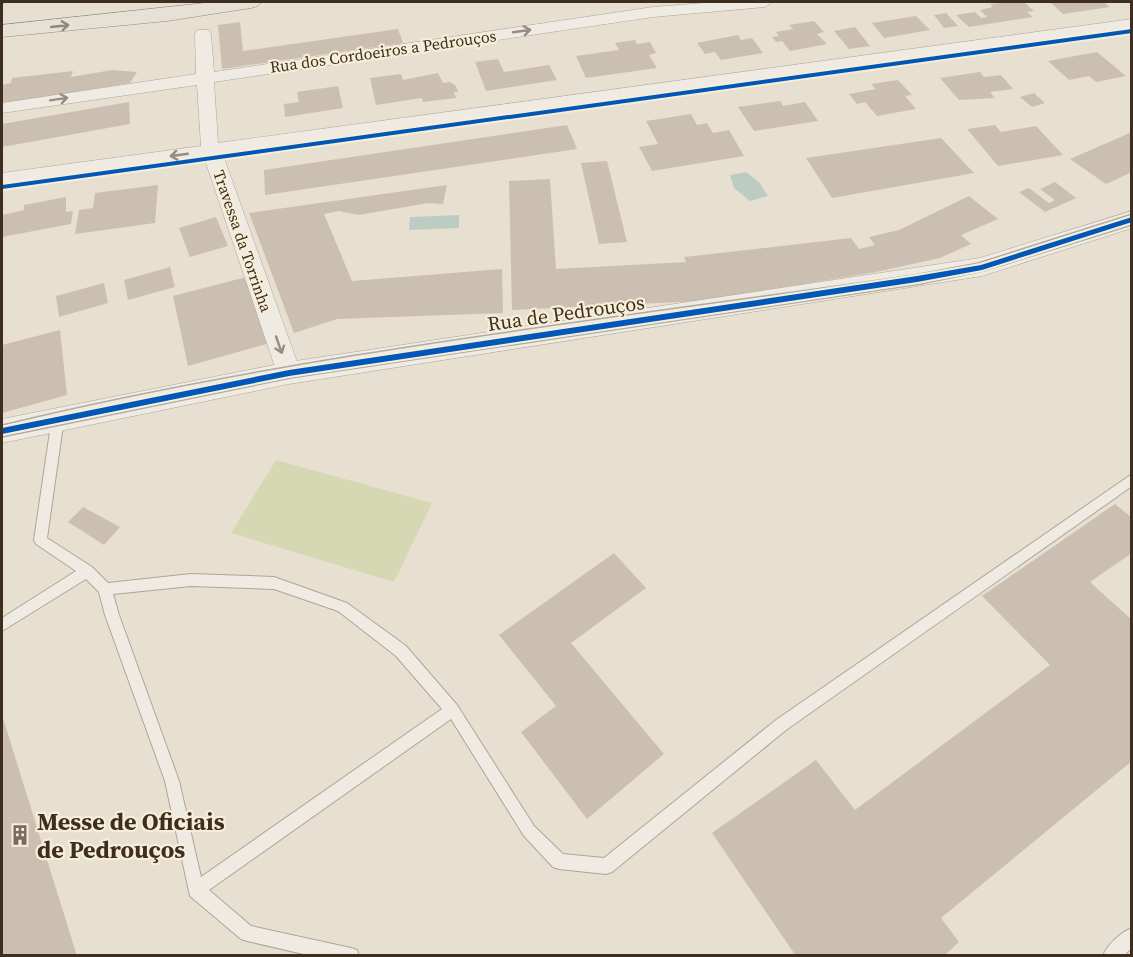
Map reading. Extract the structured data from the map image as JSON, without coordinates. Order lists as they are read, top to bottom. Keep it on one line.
{"streets":{"street":["Rua dos Cordoeiros a Pedrouços","Travessa da Torrinha","Rua de Pedrouços"]},"crossings":[["Rua dos Cordoeiros a Pedrouços","Travessa da Torrinha"],["Travessa da Torrinha","Rua de Pedrouços"]],"one_way":["Travessa da Torrinha"],"places":{"building":["Messe de Oficiais de Pedrouços"]}}
